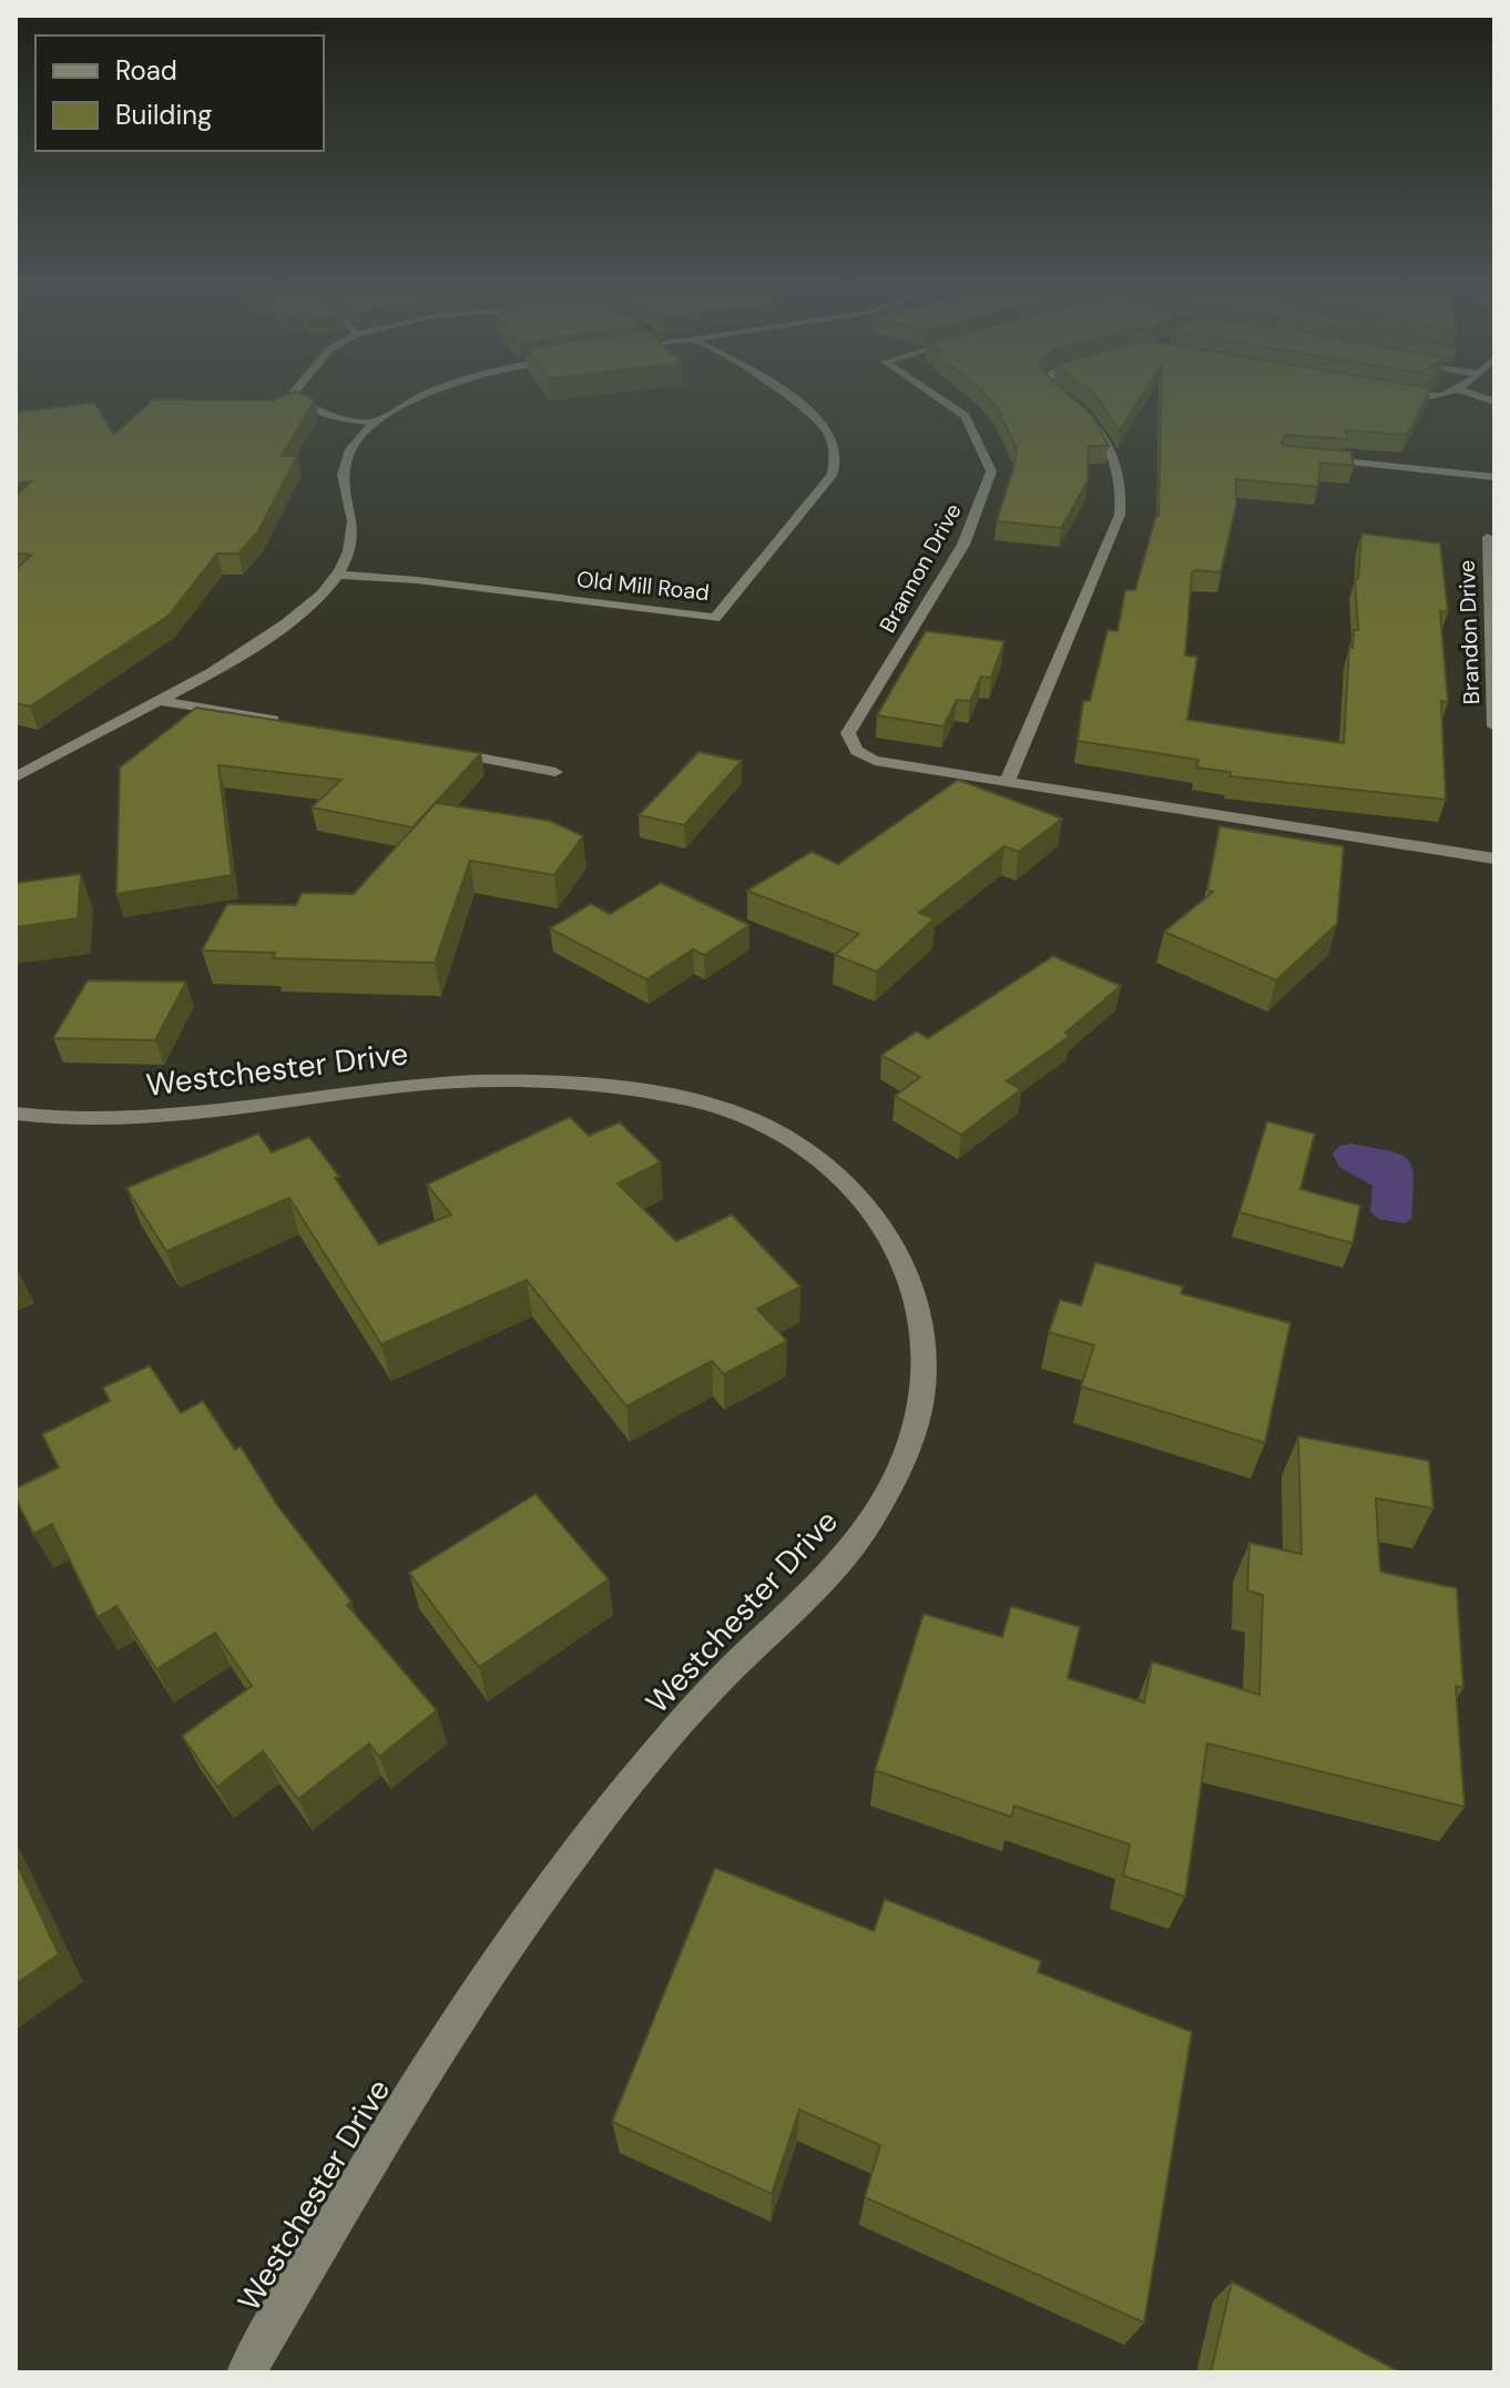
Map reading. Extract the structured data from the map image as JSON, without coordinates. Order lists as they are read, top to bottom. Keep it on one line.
{"streets":{"street":["Brannon Drive","Old Mill Road","Brandon Drive","Westchester Drive"]},"legend":["Road","Building"]}
